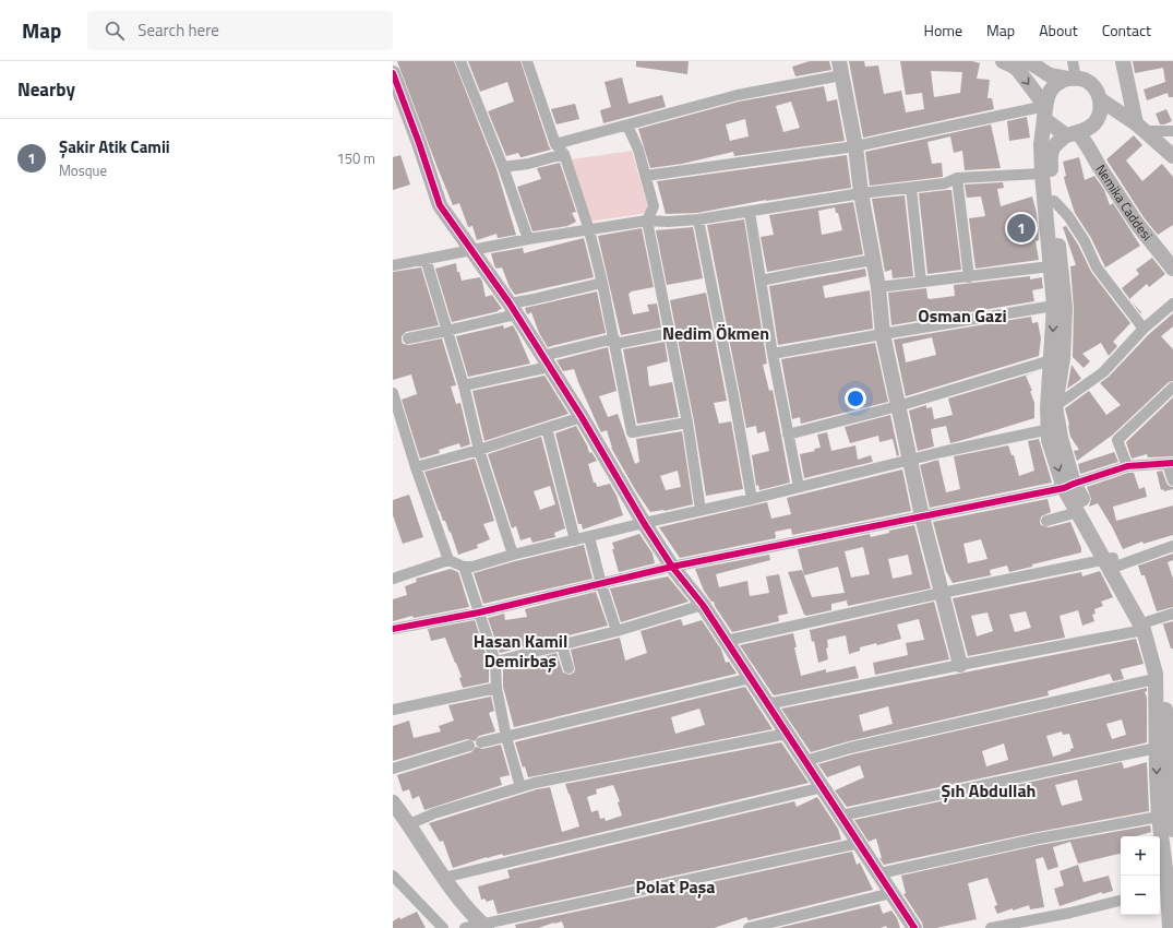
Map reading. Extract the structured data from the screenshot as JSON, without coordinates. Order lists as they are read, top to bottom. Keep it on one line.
{"streets":{"main road":["Nemika Caddesi"]},"districts":["Osman Gazi","Nedim Ökmen","Hasan Kamil Demirbaş","Şıh Abdullah","Polat Paşa"],"page":{"header":"Map","search":"Search here","nav":["Home","Map","About","Contact"],"heading":"Nearby","list":[{"mark":"1","name":"Şakir Atik Camii","note":"Mosque","value":"150 m"}],"pins":"1","map_buttons":["+","−"]}}
